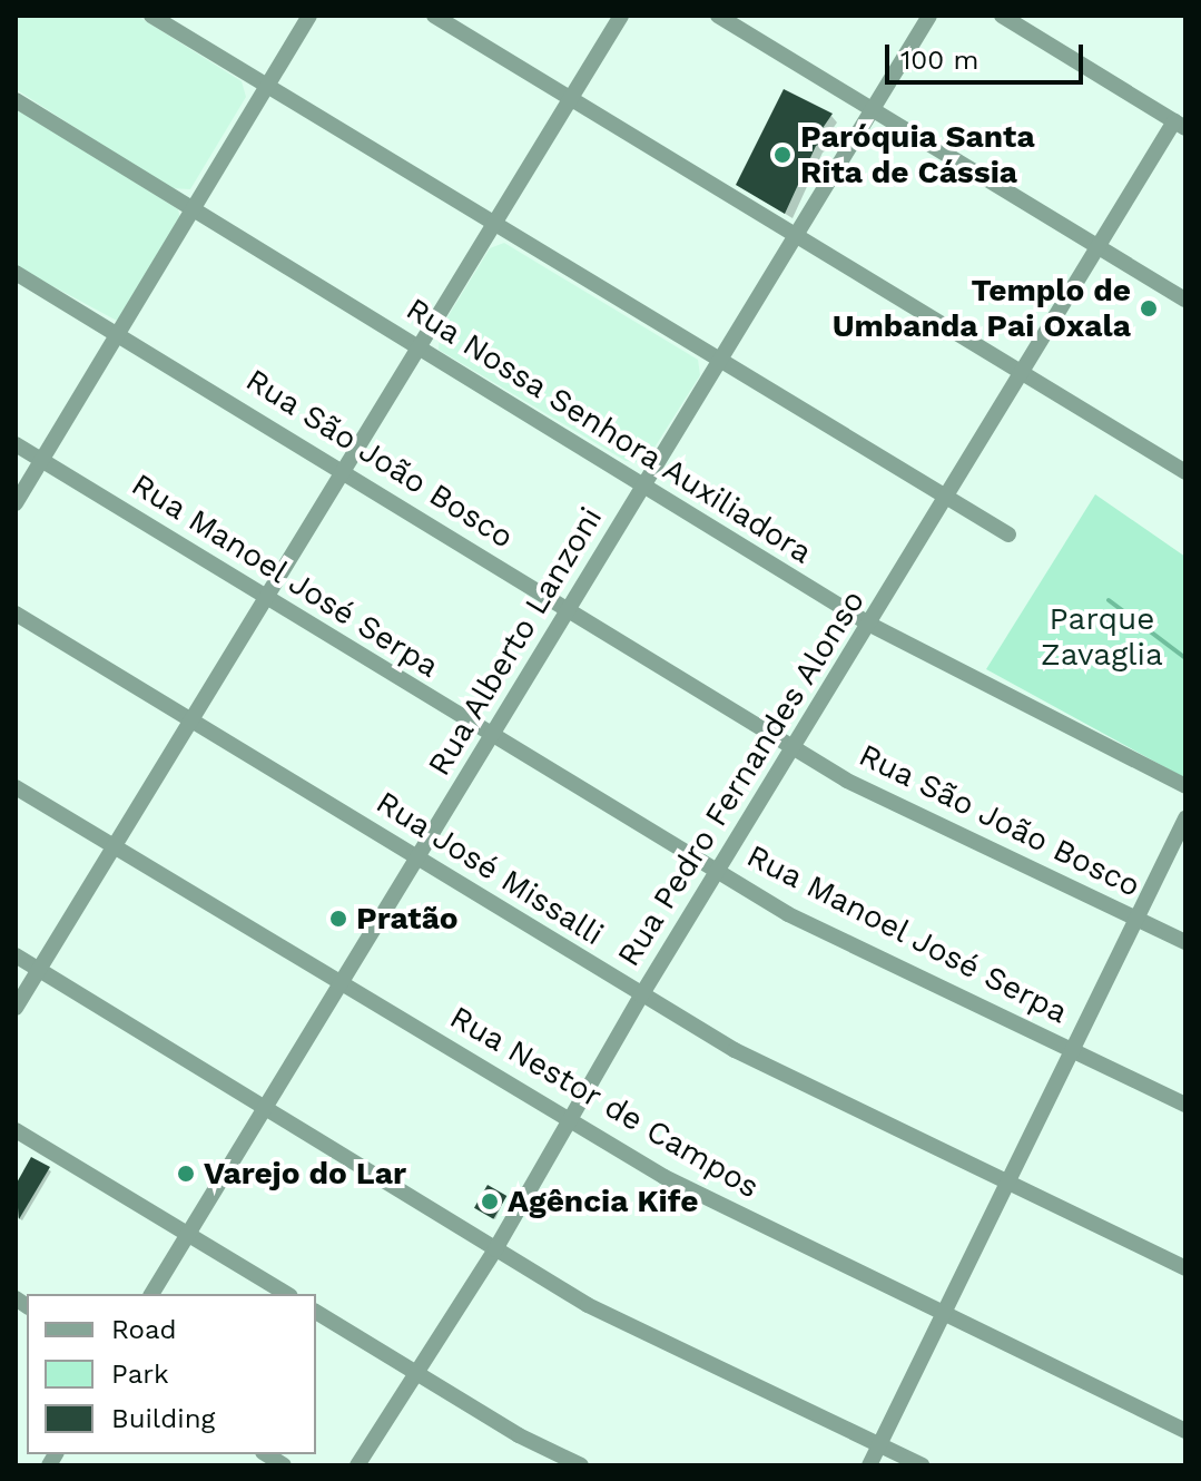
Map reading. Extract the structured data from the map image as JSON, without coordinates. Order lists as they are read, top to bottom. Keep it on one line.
{"streets":{"street":["Rua Nossa Senhora Auxiliadora","Rua São João Bosco","Rua Manoel José Serpa","Rua Alberto Lanzoni","Rua Pedro Fernandes Alonso","Rua José Missalli","Rua Nestor de Campos"]},"crossings":[["Rua Nossa Senhora Auxiliadora","Rua Alberto Lanzoni"],["Rua Nossa Senhora Auxiliadora","Rua Pedro Fernandes Alonso"],["Rua São João Bosco","Rua Alberto Lanzoni"],["Rua São João Bosco","Rua Pedro Fernandes Alonso"],["Rua Manoel José Serpa","Rua Alberto Lanzoni"],["Rua Manoel José Serpa","Rua Pedro Fernandes Alonso"],["Rua Alberto Lanzoni","Rua José Missalli"],["Rua Alberto Lanzoni","Rua Nestor de Campos"],["Rua Pedro Fernandes Alonso","Rua José Missalli"],["Rua Pedro Fernandes Alonso","Rua Nestor de Campos"]],"parks":["Parque Zavaglia"],"places":["Paróquia Santa Rita de Cássia","Templo de Umbanda Pai Oxala","Pratão","Varejo do Lar","Agência Kife"],"legend":["Road","Park","Building"],"scale_bar":"100 m"}
